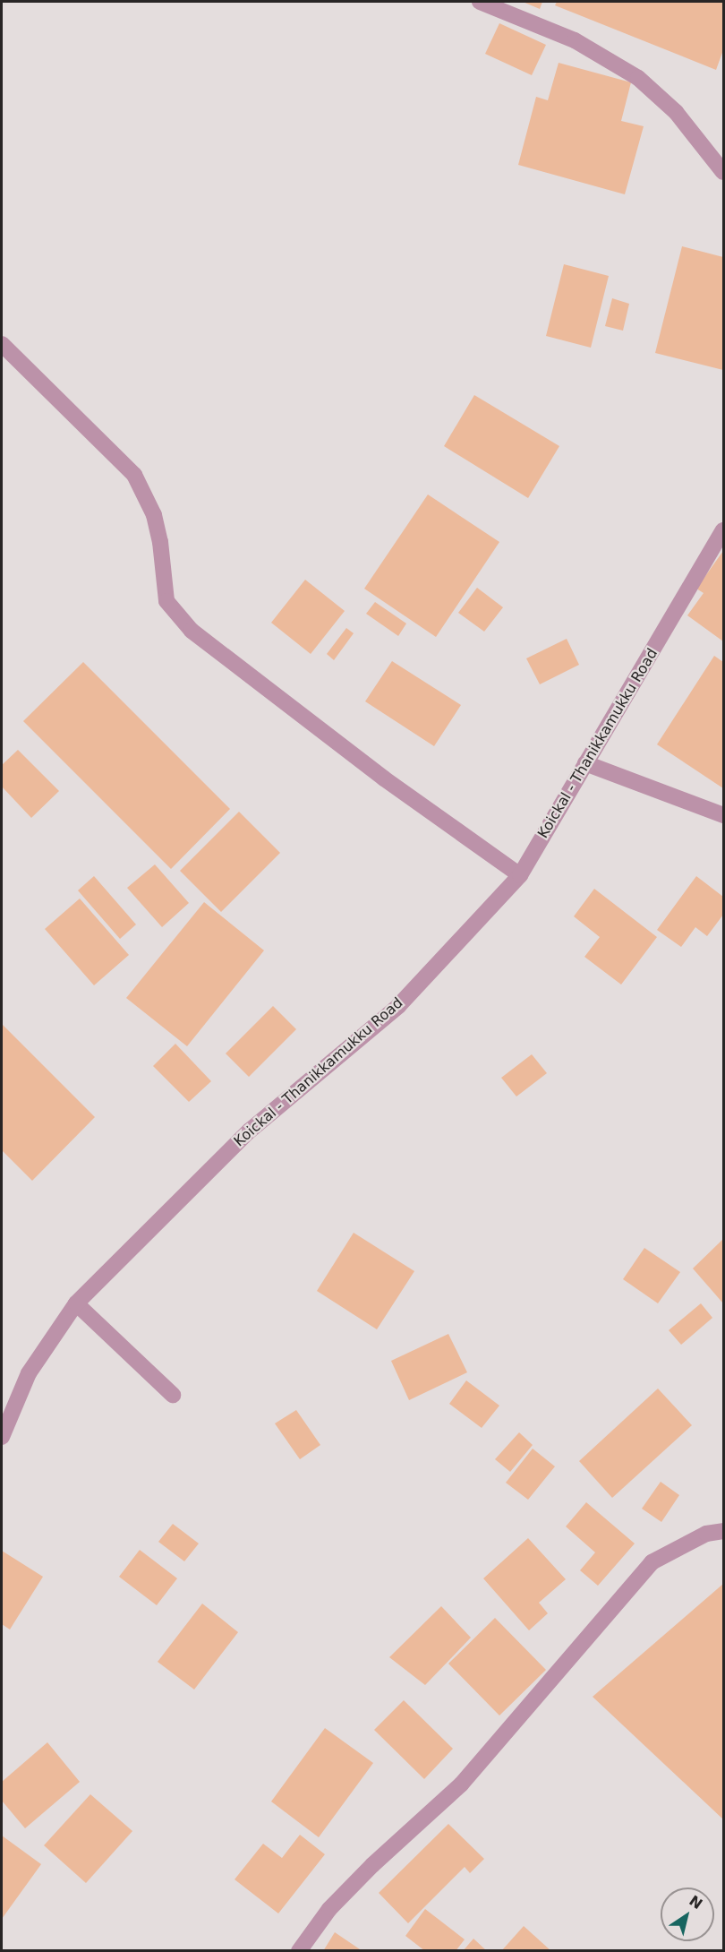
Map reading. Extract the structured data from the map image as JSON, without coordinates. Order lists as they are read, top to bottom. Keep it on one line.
{"streets":{"street":["Koickal - Thanikkamukku Road"]},"north":"top right"}
